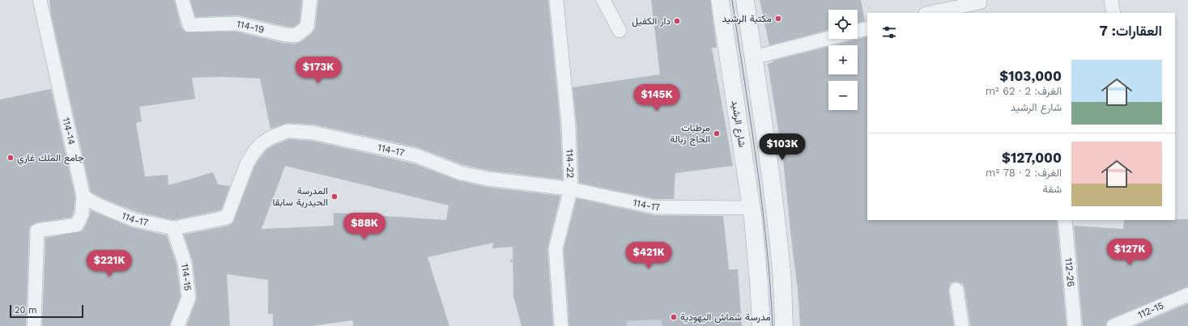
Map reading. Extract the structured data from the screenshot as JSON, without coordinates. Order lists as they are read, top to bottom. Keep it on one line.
{"streets":{"street":["شارع الرشيد"],"lane":["114-19","114-14","114-17","114-22","112-26","114-15","112-15"]},"crossings":[["شارع الرشيد","114-17"],["114-14","114-17"],["114-17","114-22"],["114-17","114-15"]],"places":["مكتبة الرشيد","دار الكفيل","مرطبات الحاج زبالة","جامع الملك غازي","المدرسة الحيدرية سابقا","مدرسة شماش اليهودية"],"scale_bar":"20 m","page":{"map_buttons":["+","−"],"heading":"العقارات: 7","list":[{"name":"$103,000","note":"الغرف: 2 · 62 m² · شارع الرشيد"},{"name":"$127,000","note":"الغرف: 2 · 78 m² · شقة"}],"price":["$173K","$145K","$103K","$88K","$127K","$421K","$221K"],"scale":"20 m"}}
